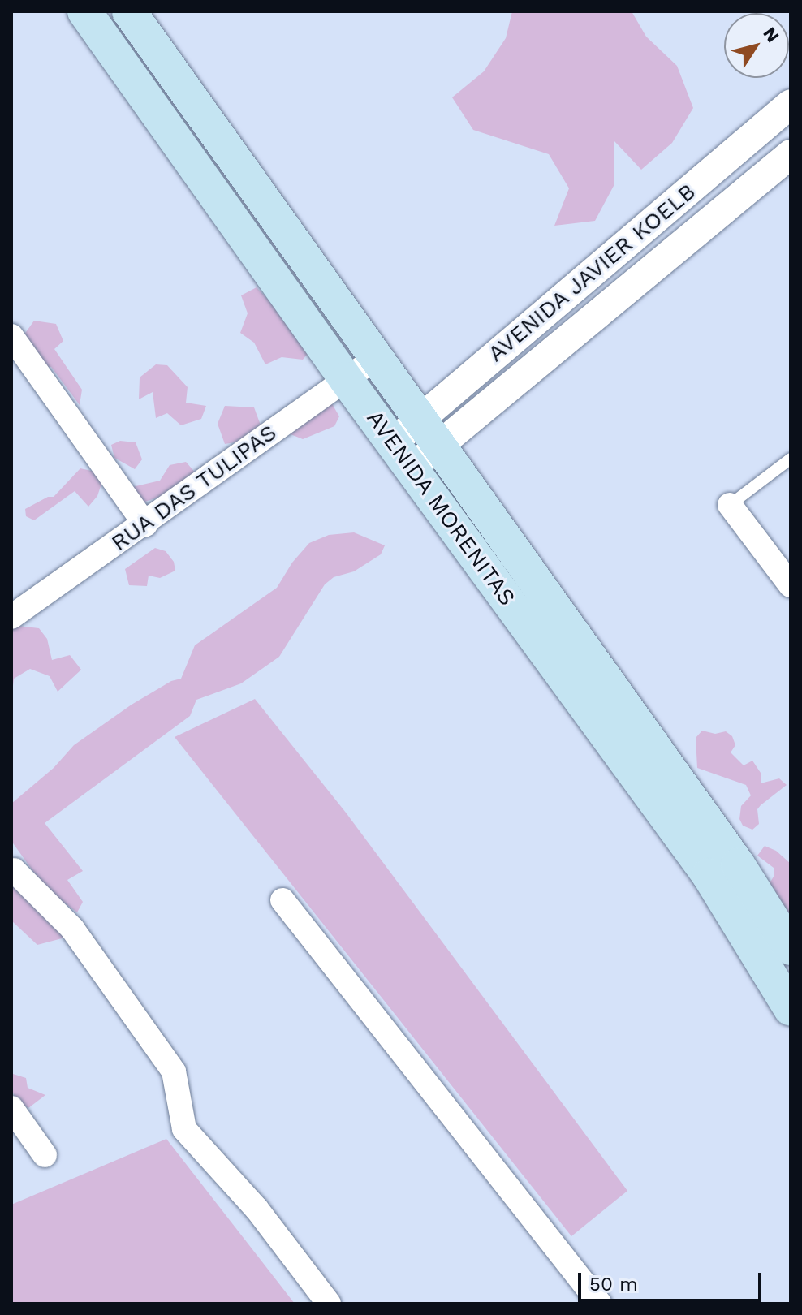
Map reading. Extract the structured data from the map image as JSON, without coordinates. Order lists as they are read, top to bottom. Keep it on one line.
{"streets":{"main road":["AVENIDA MORENITAS"],"street":["AVENIDA JAVIER KOELB","RUA DAS TULIPAS"]},"crossings":[["AVENIDA JAVIER KOELB","AVENIDA MORENITAS"],["RUA DAS TULIPAS","AVENIDA MORENITAS"]],"scale_bar":"50 m","north":"top right"}
